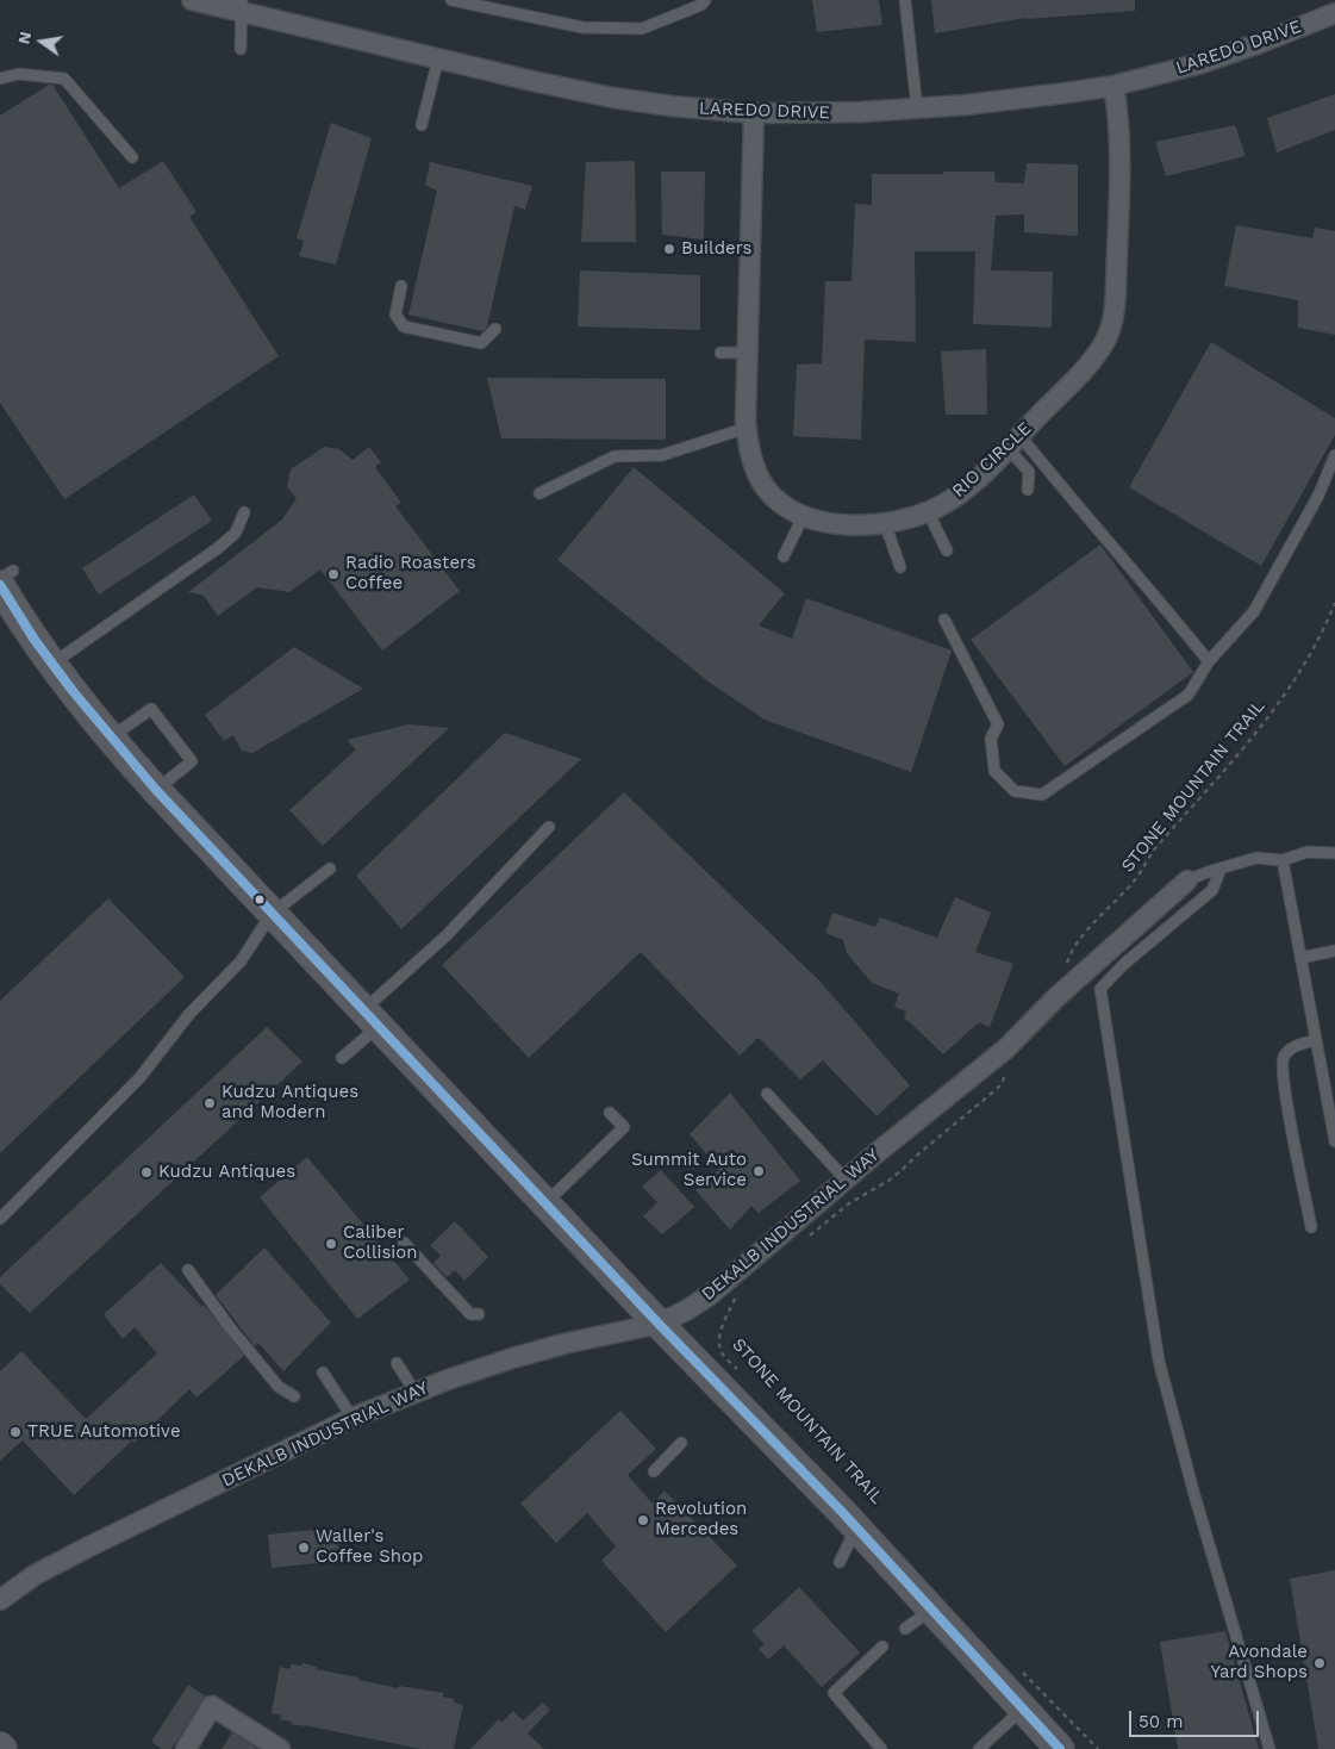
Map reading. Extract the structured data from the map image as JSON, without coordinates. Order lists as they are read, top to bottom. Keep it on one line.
{"streets":{"street":["LAREDO DRIVE","RIO CIRCLE","DEKALB INDUSTRIAL WAY"],"path":["STONE MOUNTAIN TRAIL"]},"crossings":[["LAREDO DRIVE","RIO CIRCLE"]],"places":["Builders","Radio Roasters Coffee","Kudzu Antiques and Modern","Summit Auto Service","Kudzu Antiques","Caliber Collision","TRUE Automotive","Revolution Mercedes","Waller's Coffee Shop","Avondale Yard Shops"],"scale_bar":"50 m","north":"left"}
